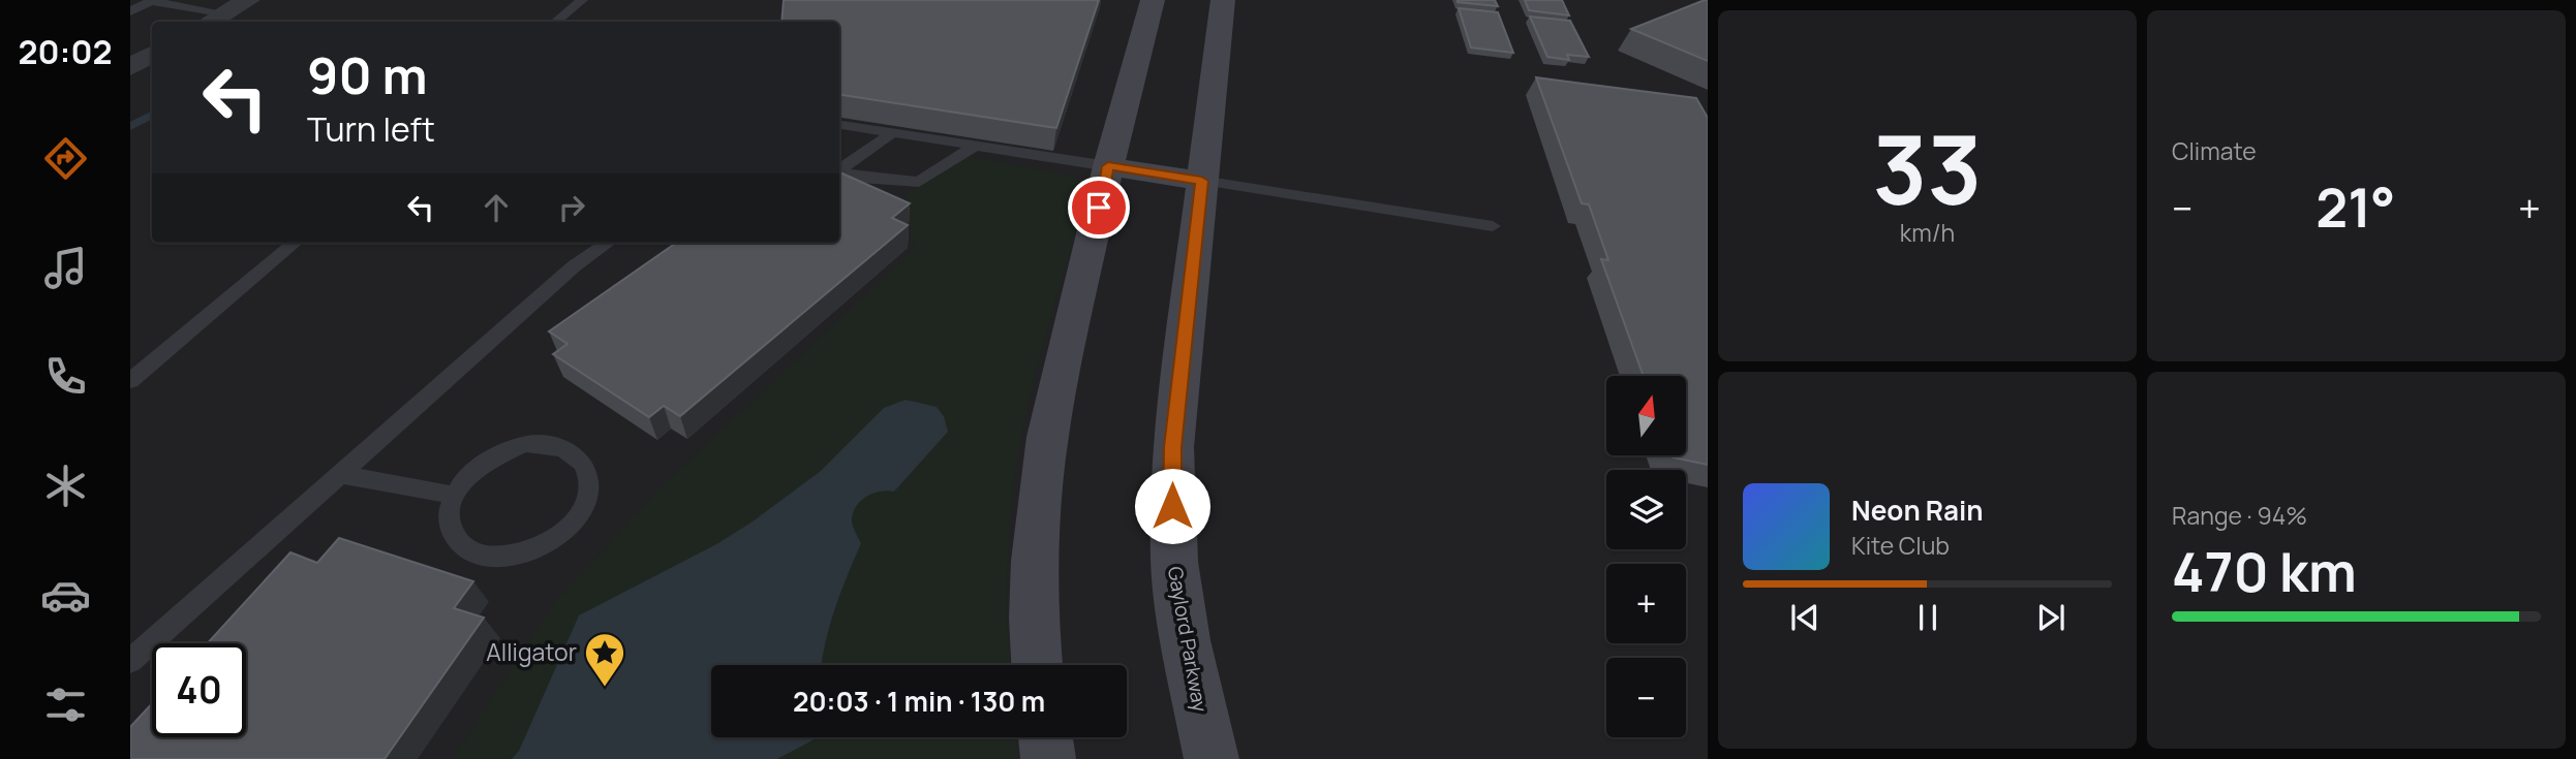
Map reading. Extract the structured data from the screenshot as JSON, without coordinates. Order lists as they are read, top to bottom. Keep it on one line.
{"streets":{"street":["Gaylord Parkway"]},"places":{"place":["Alligator"]},"north":"top","page":{"tabs":"20:02","tile":[["33","km/h"],"Climate",["Range · 94%","470 km"]],"turn":["90 m","Turn left"],"heat":["−","21°","+"],"map_buttons":["+","−"],"song":["Neon Rain","Kite Club"],"limit":"40","trip":"20:03 · 1 min · 130 m"}}
